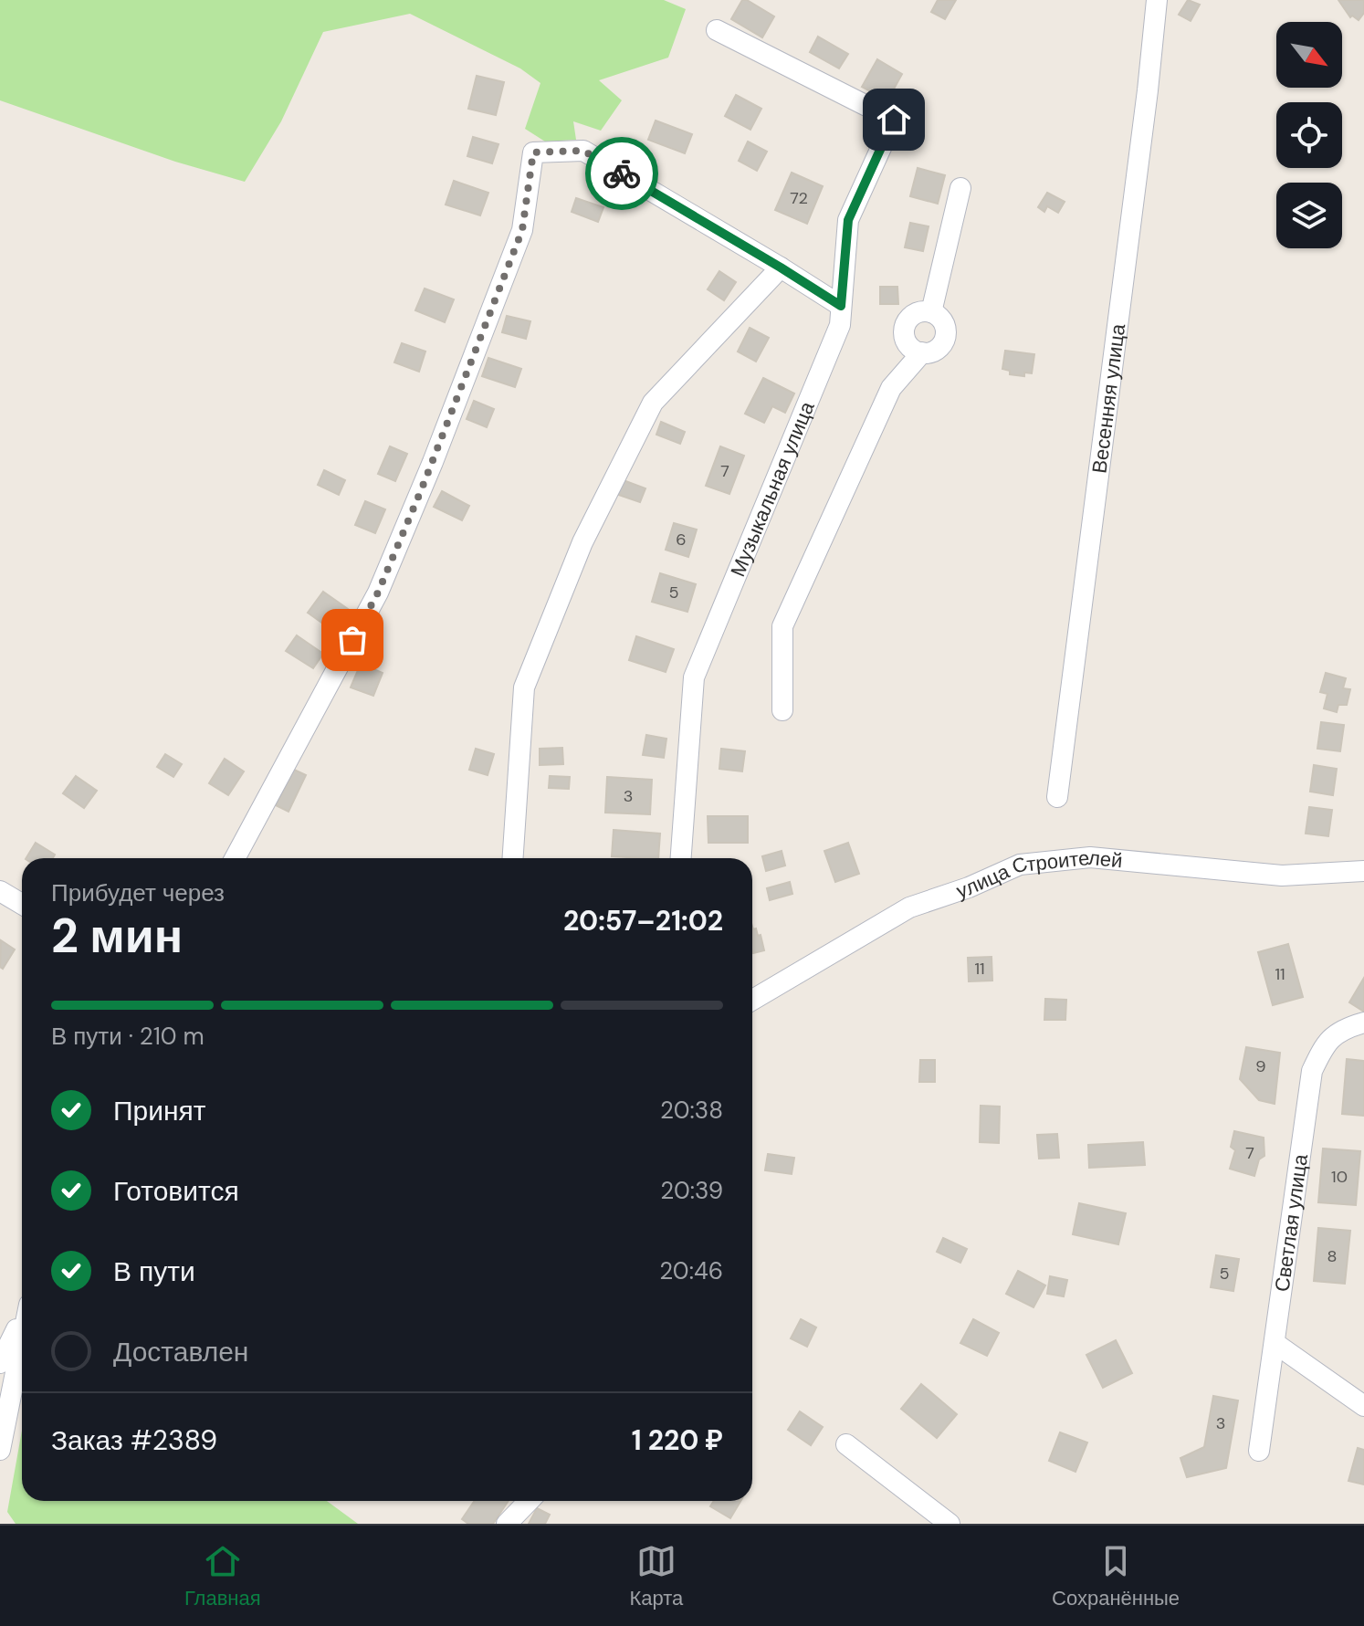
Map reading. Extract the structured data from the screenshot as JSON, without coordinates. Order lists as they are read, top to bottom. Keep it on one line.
{"streets":{"street":["Весенняя улица","Музыкальная улица","улица Строителей","Светлая улица"]},"house_numbers":["72","7","6","5","3","11","11","9","7","10","8","5","3"],"north":"bottom right","page":{"heading":["2 мин","Прибудет через","20:57–21:02"],"panel":["Заказ #2389","1 220 ₽"],"bar":"В пути · 210 m","list":[["Принят","20:38"],["Готовится","20:39"],["В пути","20:46"],"Доставлен"],"tabs":["Главная","Карта","Сохранённые"]}}
